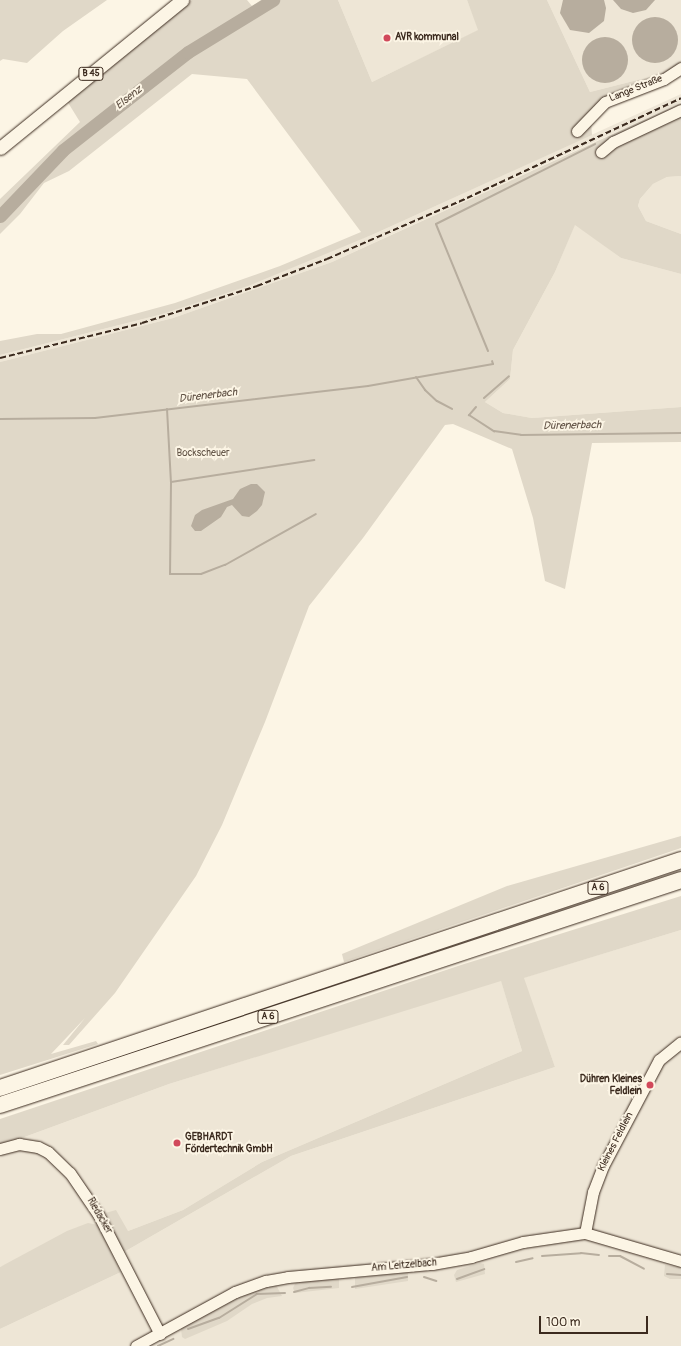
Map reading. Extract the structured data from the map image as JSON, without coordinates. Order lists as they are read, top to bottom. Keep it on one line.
{"streets":{"highway":["A 6"],"main road":["B 45"],"street":["Lange Straße","Kleines Feldlein","Riedacker","Am Leitzelbach"]},"crossings":[["Kleines Feldlein","Am Leitzelbach"],["Riedacker","Am Leitzelbach"]],"water":["Elsenz","Dürenerbach"],"parks":["Bockscheuer"],"places":["AVR kommunal","Dühren Kleines Feldlein","GEBHARDT Fördertechnik GmbH"],"scale_bar":"100 m"}
